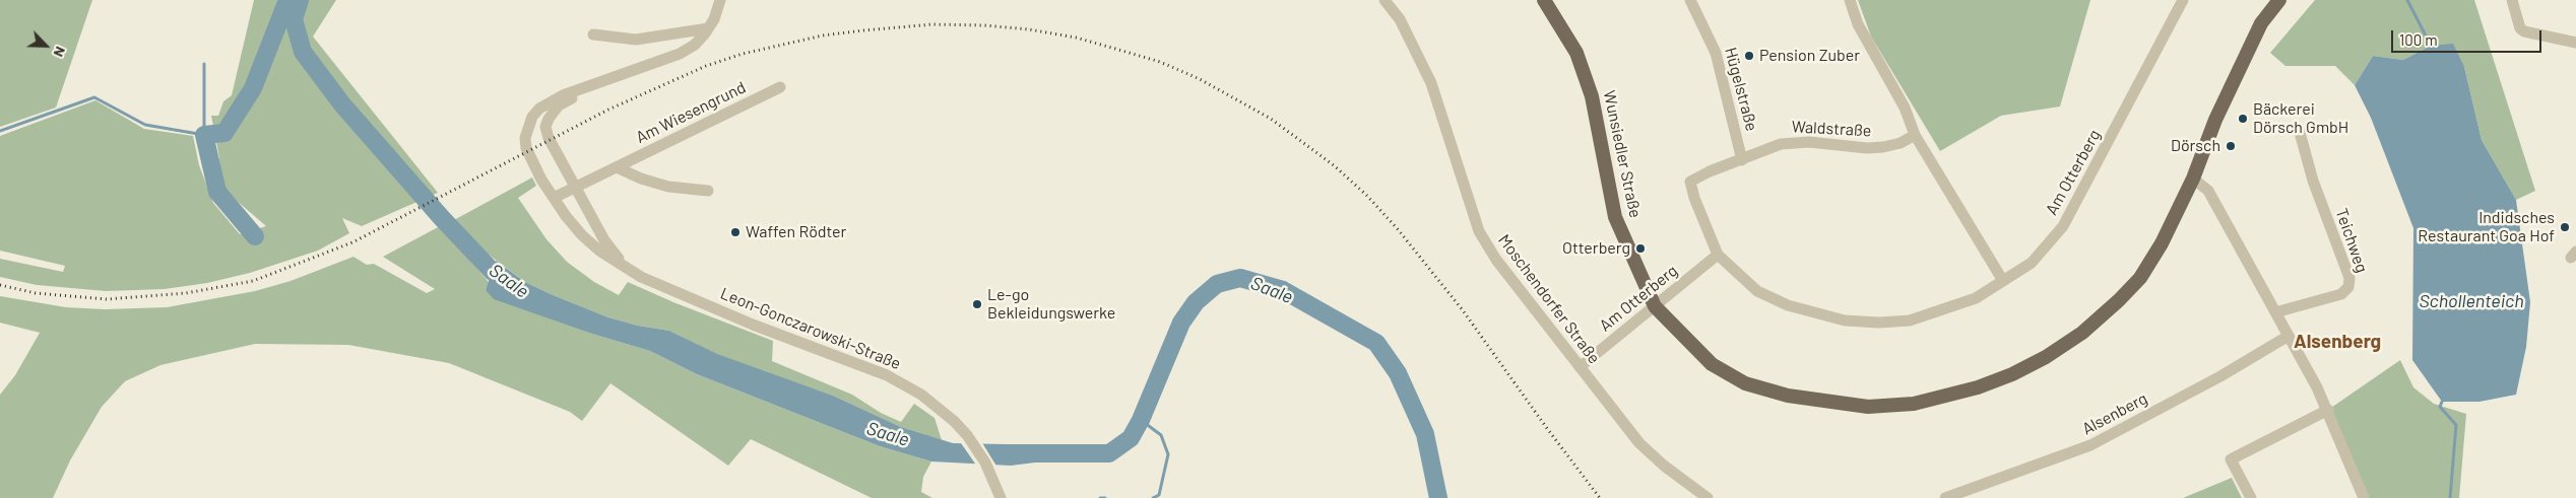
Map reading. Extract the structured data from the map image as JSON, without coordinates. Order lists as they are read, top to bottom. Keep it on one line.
{"streets":{"main road":["Wunsiedler Straße"],"street":["Hügelstraße","Am Wiesengrund","Waldstraße","Am Otterberg","Teichweg","Moschendorfer Straße","Leon-Gonczarowski-Straße","Alsenberg"]},"crossings":[["Hügelstraße","Waldstraße"],["Am Wiesengrund","Leon-Gonczarowski-Straße"],["Waldstraße","Am Otterberg"],["Wunsiedler Straße","Am Otterberg"],["Am Otterberg","Moschendorfer Straße"]],"districts":["Alsenberg"],"water":["Saale","Schollenteich"],"places":["Pension Zuber","Bäckerei Dörsch GmbH","Dörsch","Indidsches Restaurant Goa Hof","Waffen Rödter","Otterberg","Le-go Bekleidungswerke"],"scale_bar":"100 m","north":"bottom right"}
